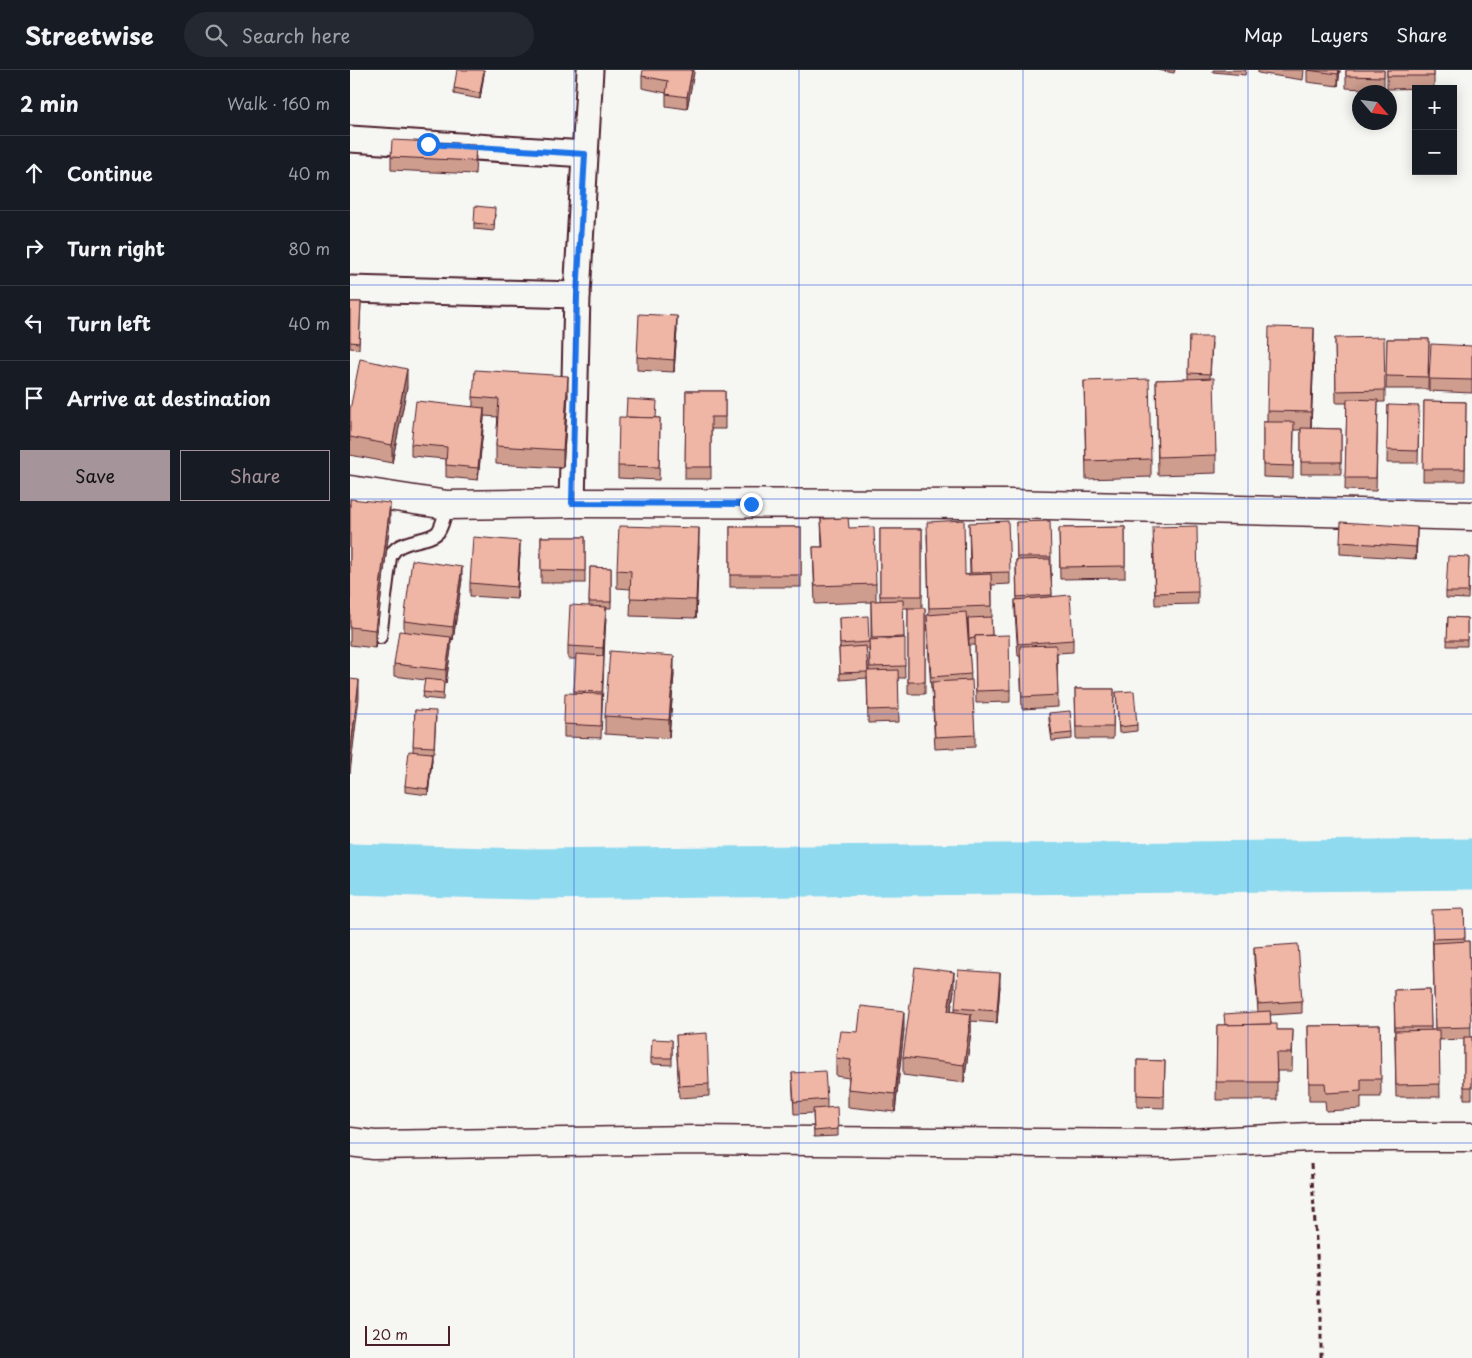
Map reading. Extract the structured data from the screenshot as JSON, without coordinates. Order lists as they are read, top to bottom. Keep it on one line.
{"scale_bar":"20 m","north":"bottom right","page":{"header":"Streetwise","search":"Search here","nav":["Map","Layers","Share"],"heading":["2 min","Walk · 160 m"],"map_buttons":["+","−"],"list":[["Continue","40 m"],["Turn right","80 m"],["Turn left","40 m"],"Arrive at destination"],"buttons":["Save","Share"],"scale":"20 m"}}
